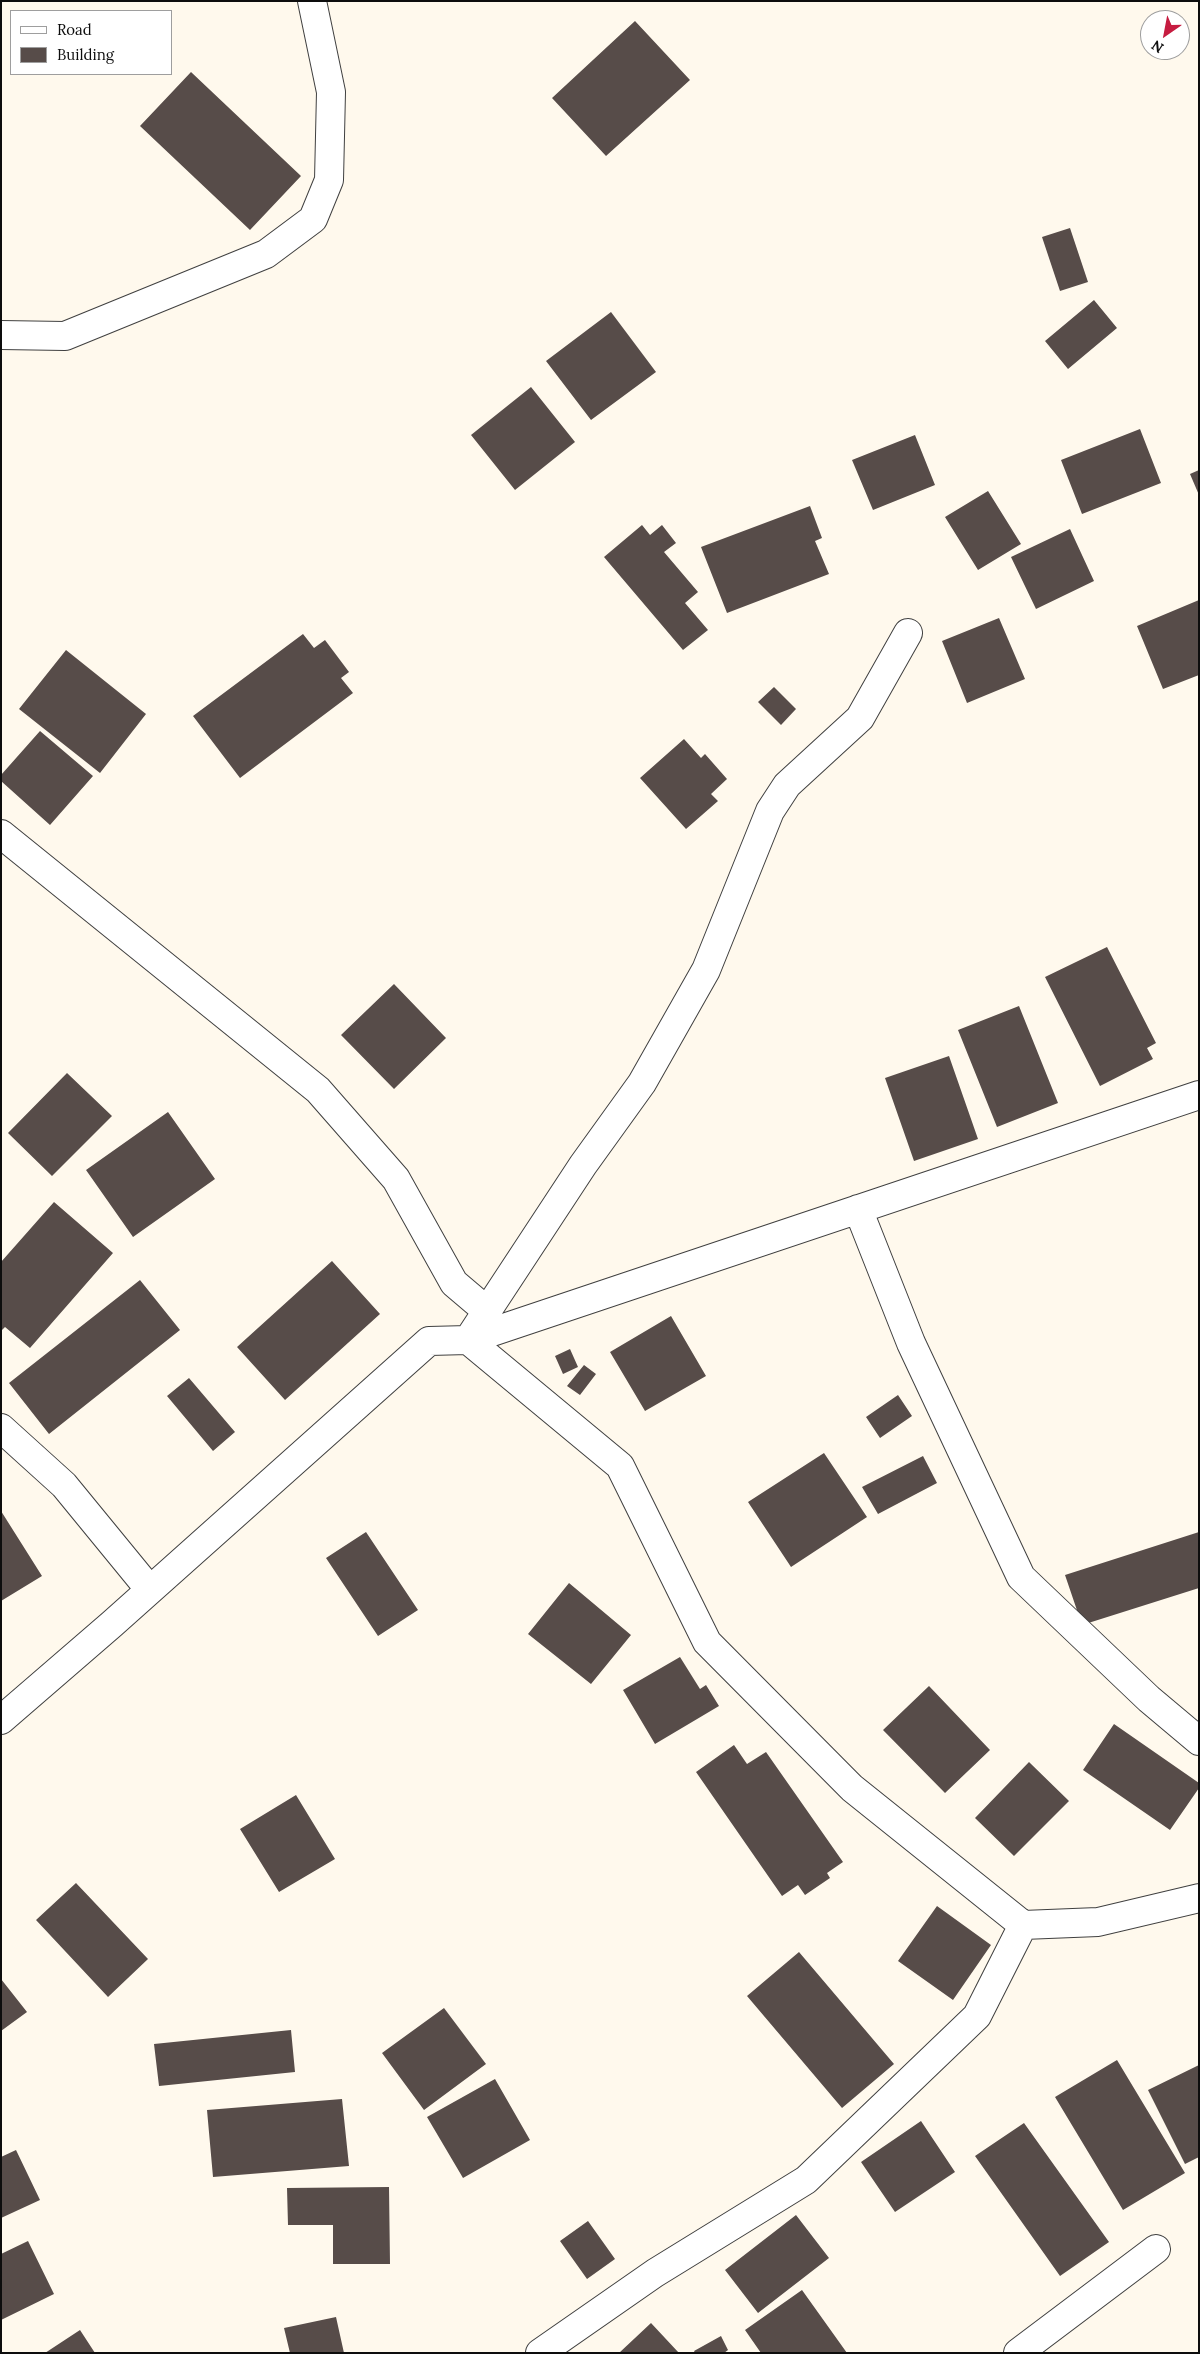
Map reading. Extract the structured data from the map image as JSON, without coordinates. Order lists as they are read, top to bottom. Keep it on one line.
{"legend":["Road","Building"],"north":"bottom left"}
